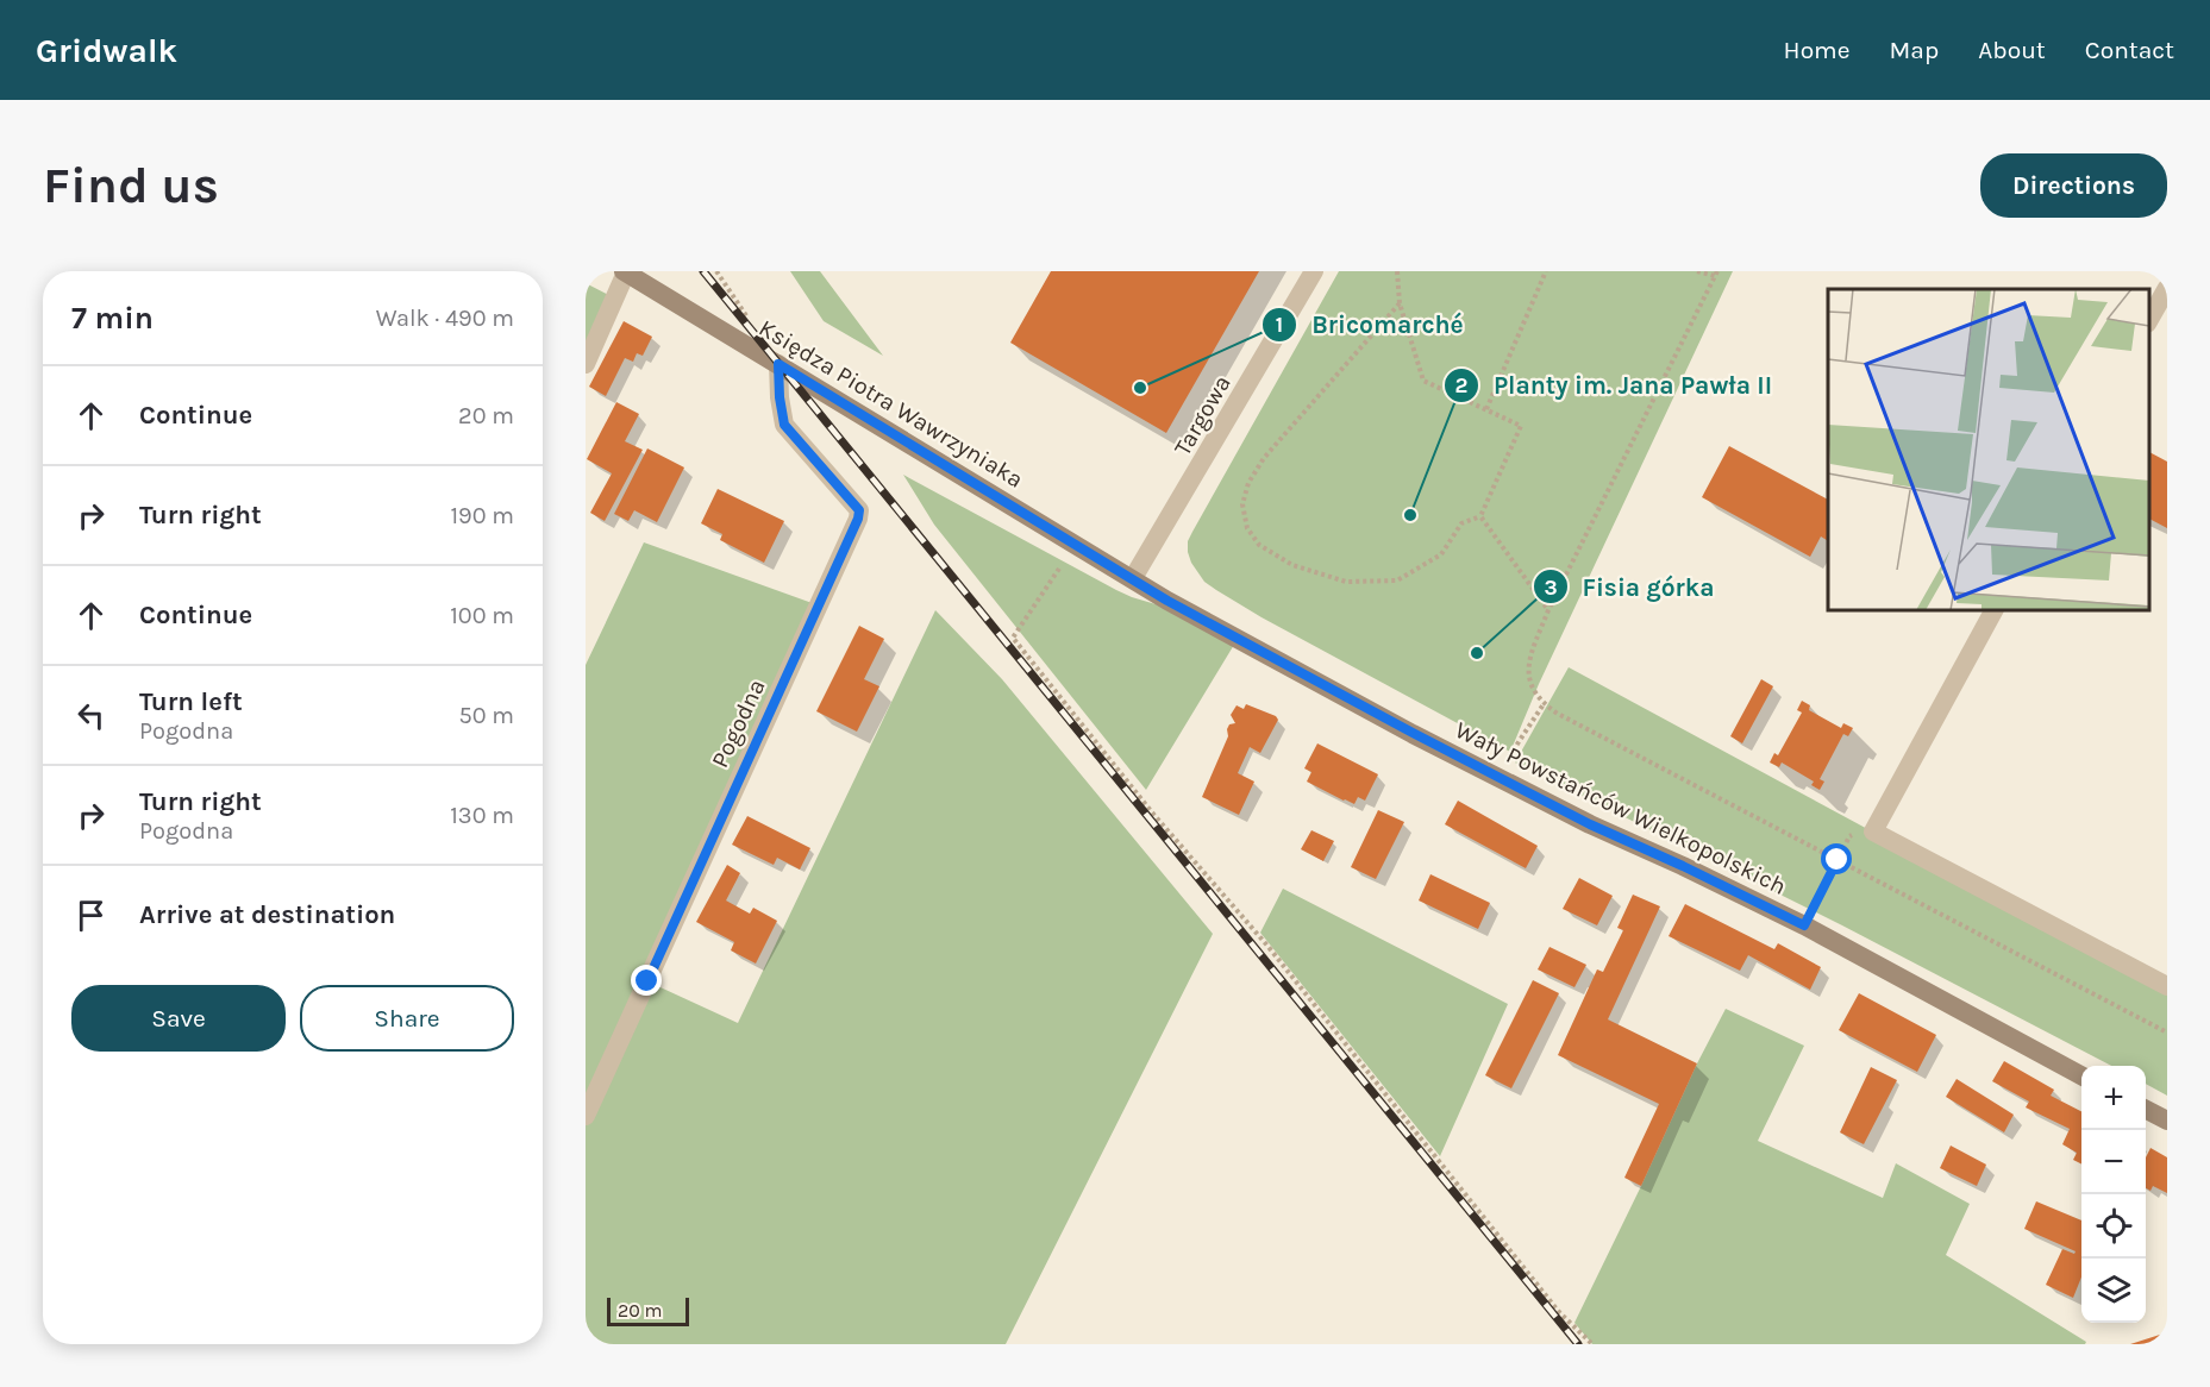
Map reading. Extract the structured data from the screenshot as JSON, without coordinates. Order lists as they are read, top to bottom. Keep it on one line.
{"streets":{"main road":["Księdza Piotra Wawrzyniaka","Wały Powstańców Wielkopolskich"],"street":["Targowa","Pogodna"]},"crossings":[["Księdza Piotra Wawrzyniaka","Targowa"],["Księdza Piotra Wawrzyniaka","Pogodna"],["Księdza Piotra Wawrzyniaka","Wały Powstańców Wielkopolskich"],["Targowa","Wały Powstańców Wielkopolskich"]],"places":["Bricomarché","Planty im. Jana Pawła II","Fisia górka"],"scale_bar":"20 m","page":{"header":"Gridwalk","nav":["Home","Map","About","Contact"],"buttons":["Directions",["Save","Share"]],"title":"Find us","heading":["7 min","Walk · 490 m"],"list":[["Continue","20 m"],["Turn right","190 m"],["Continue","100 m"],["Turn left","Pogodna","50 m"],["Turn right","Pogodna","130 m"],"Arrive at destination"],"map_buttons":["+","−"],"scale":"20 m"}}
